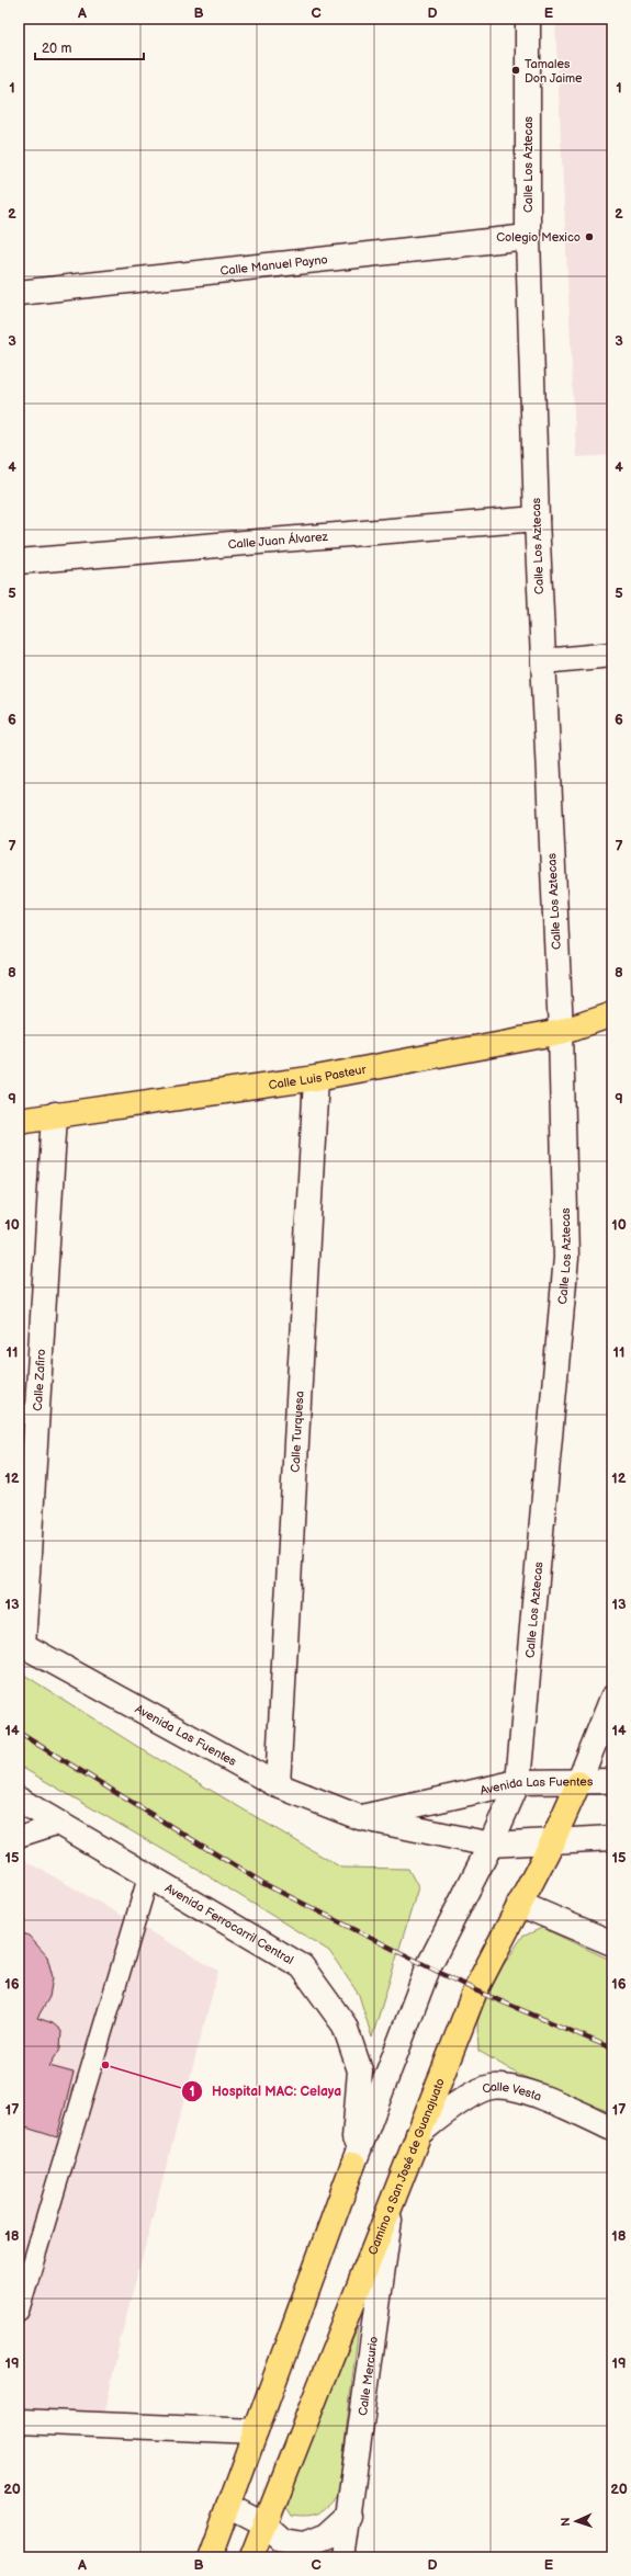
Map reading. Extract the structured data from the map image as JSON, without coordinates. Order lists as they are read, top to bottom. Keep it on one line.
{"streets":{"main road":["Calle Los Aztecas","Calle Manuel Payno","Calle Juan Álvarez","Calle Luis Pasteur","Calle Zafiro","Calle Turquesa","Avenida Las Fuentes","Avenida Ferrocarril Central","Calle Vesta","Camino a San José de Guanajuato","Calle Mercurio"]},"crossings":[["Calle Los Aztecas","Calle Manuel Payno"],["Calle Los Aztecas","Calle Juan Álvarez"],["Calle Los Aztecas","Calle Luis Pasteur"],["Calle Los Aztecas","Avenida Las Fuentes"],["Calle Luis Pasteur","Calle Zafiro"],["Calle Luis Pasteur","Calle Turquesa"],["Calle Zafiro","Avenida Las Fuentes"],["Calle Turquesa","Avenida Las Fuentes"],["Avenida Las Fuentes","Camino a San José de Guanajuato"],["Calle Vesta","Camino a San José de Guanajuato"],["Camino a San José de Guanajuato","Calle Mercurio"]],"places":["Tamales Don Jaime","Colegio Mexico","Hospital MAC: Celaya"],"scale_bar":"20 m","north":"left","grid":{"columns":["A","B","C","D","E"],"rows":["1","2","3","4","5","6","7","8","9","10","11","12","13","14","15","16","17","18","19","20"]}}
